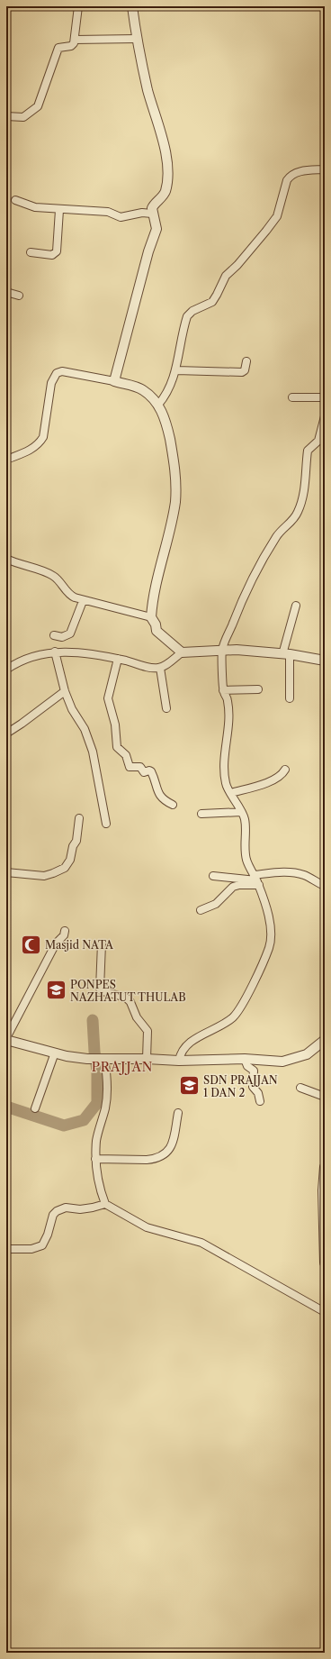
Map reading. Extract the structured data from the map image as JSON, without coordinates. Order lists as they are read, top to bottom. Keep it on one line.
{"districts":["PRAJJAN"],"places":{"mosque":["Masjid NATA"],"school or university":["PONPES NAZHATUT THULAB","SDN PRAJJAN 1 DAN 2"]}}
